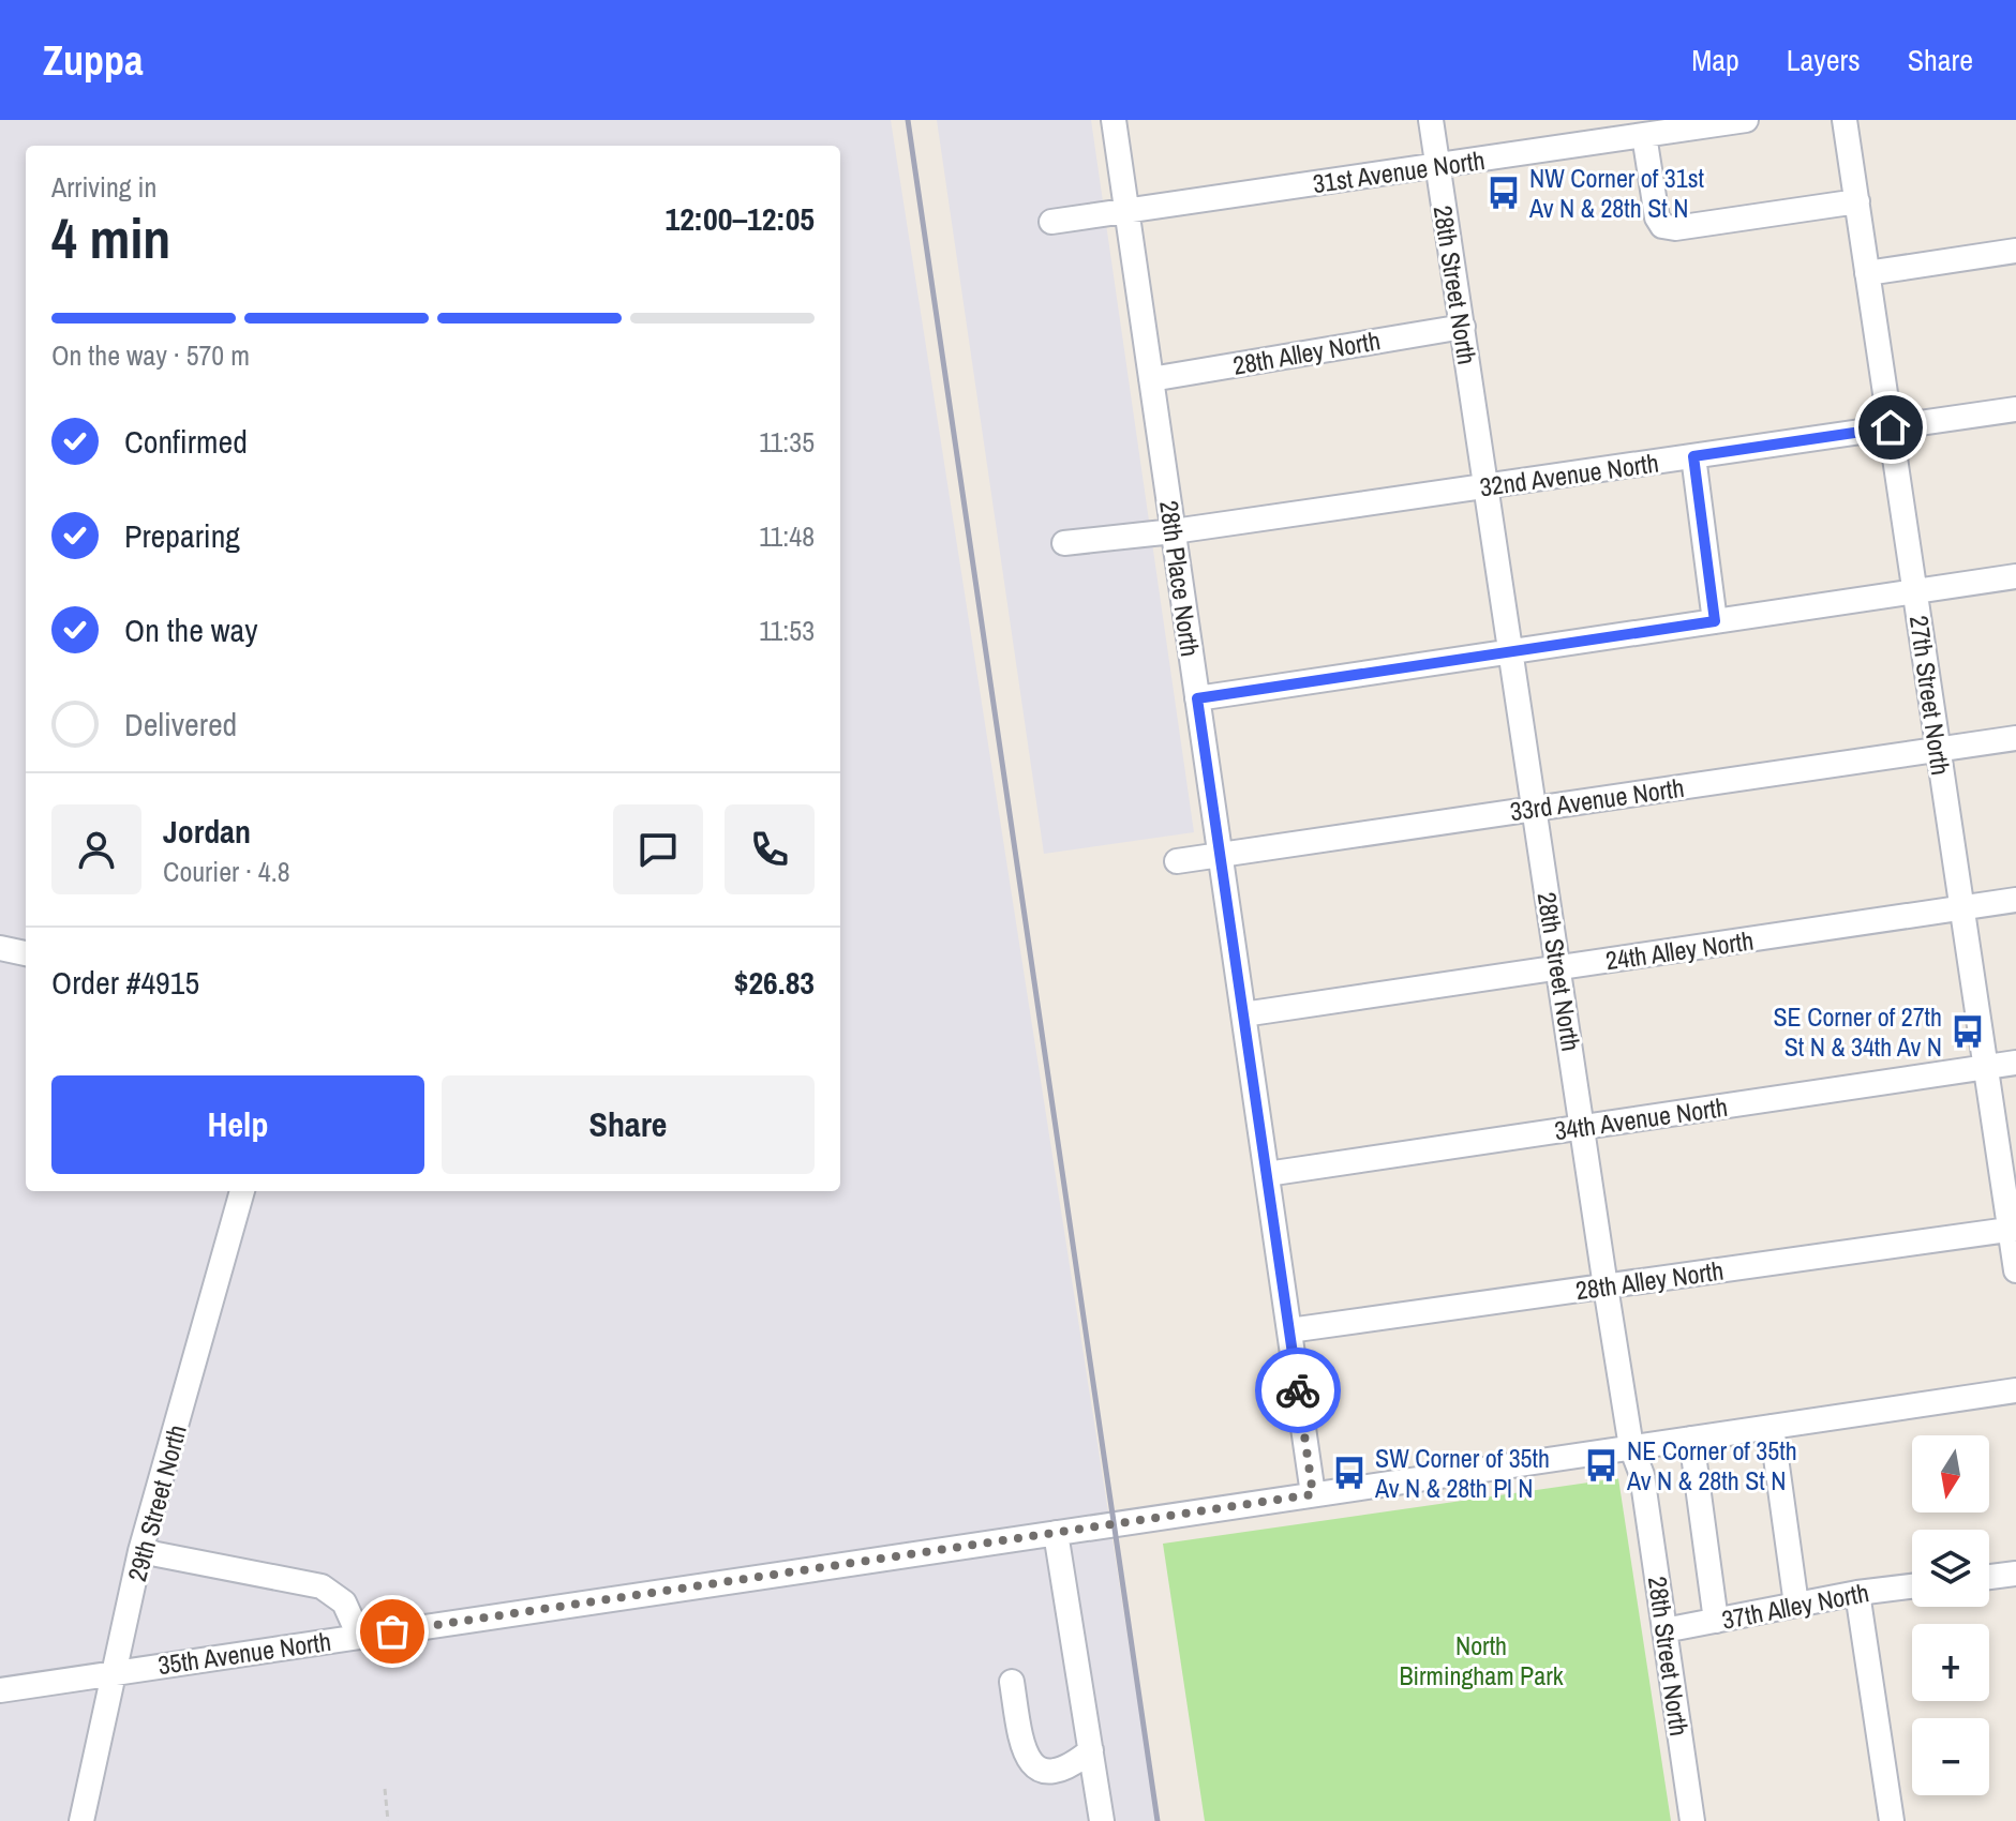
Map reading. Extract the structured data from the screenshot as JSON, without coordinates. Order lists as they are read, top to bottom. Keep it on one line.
{"streets":{"street":["31st Avenue North","28th Street North","28th Alley North","32nd Avenue North","28th Place North","27th Street North","33rd Avenue North","24th Alley North","34th Avenue North","29th Street North","37th Alley North","35th Avenue North"]},"crossings":[["31st Avenue North","28th Street North"],["31st Avenue North","28th Place North"],["28th Street North","28th Alley North"],["28th Street North","32nd Avenue North"],["28th Street North","33rd Avenue North"],["28th Street North","24th Alley North"],["28th Street North","34th Avenue North"],["28th Street North","37th Alley North"],["28th Street North","35th Avenue North"],["28th Alley North","28th Place North"],["28th Alley North","27th Street North"],["32nd Avenue North","28th Place North"],["32nd Avenue North","27th Street North"],["28th Place North","33rd Avenue North"],["28th Place North","24th Alley North"],["28th Place North","34th Avenue North"],["28th Place North","35th Avenue North"],["27th Street North","33rd Avenue North"],["27th Street North","24th Alley North"],["27th Street North","34th Avenue North"],["29th Street North","35th Avenue North"]],"parks":["North Birmingham Park"],"places":{"bus stop":["NW Corner of 31st Av N & 28th St N","SE Corner of 27th St N & 34th Av N","NE Corner of 35th Av N & 28th St N","SW Corner of 35th Av N & 28th Pl N"]},"north":"bottom","page":{"header":"Zuppa","nav":["Map","Layers","Share"],"heading":["4 min","Arriving in","12:00–12:05"],"panel":["Jordan","Courier · 4.8","Order #4915","$26.83"],"bar":"On the way · 570 m","list":[["Confirmed","11:35"],["Preparing","11:48"],["On the way","11:53"],"Delivered"],"buttons":["Help","Share"],"map_buttons":["+","−"]}}
